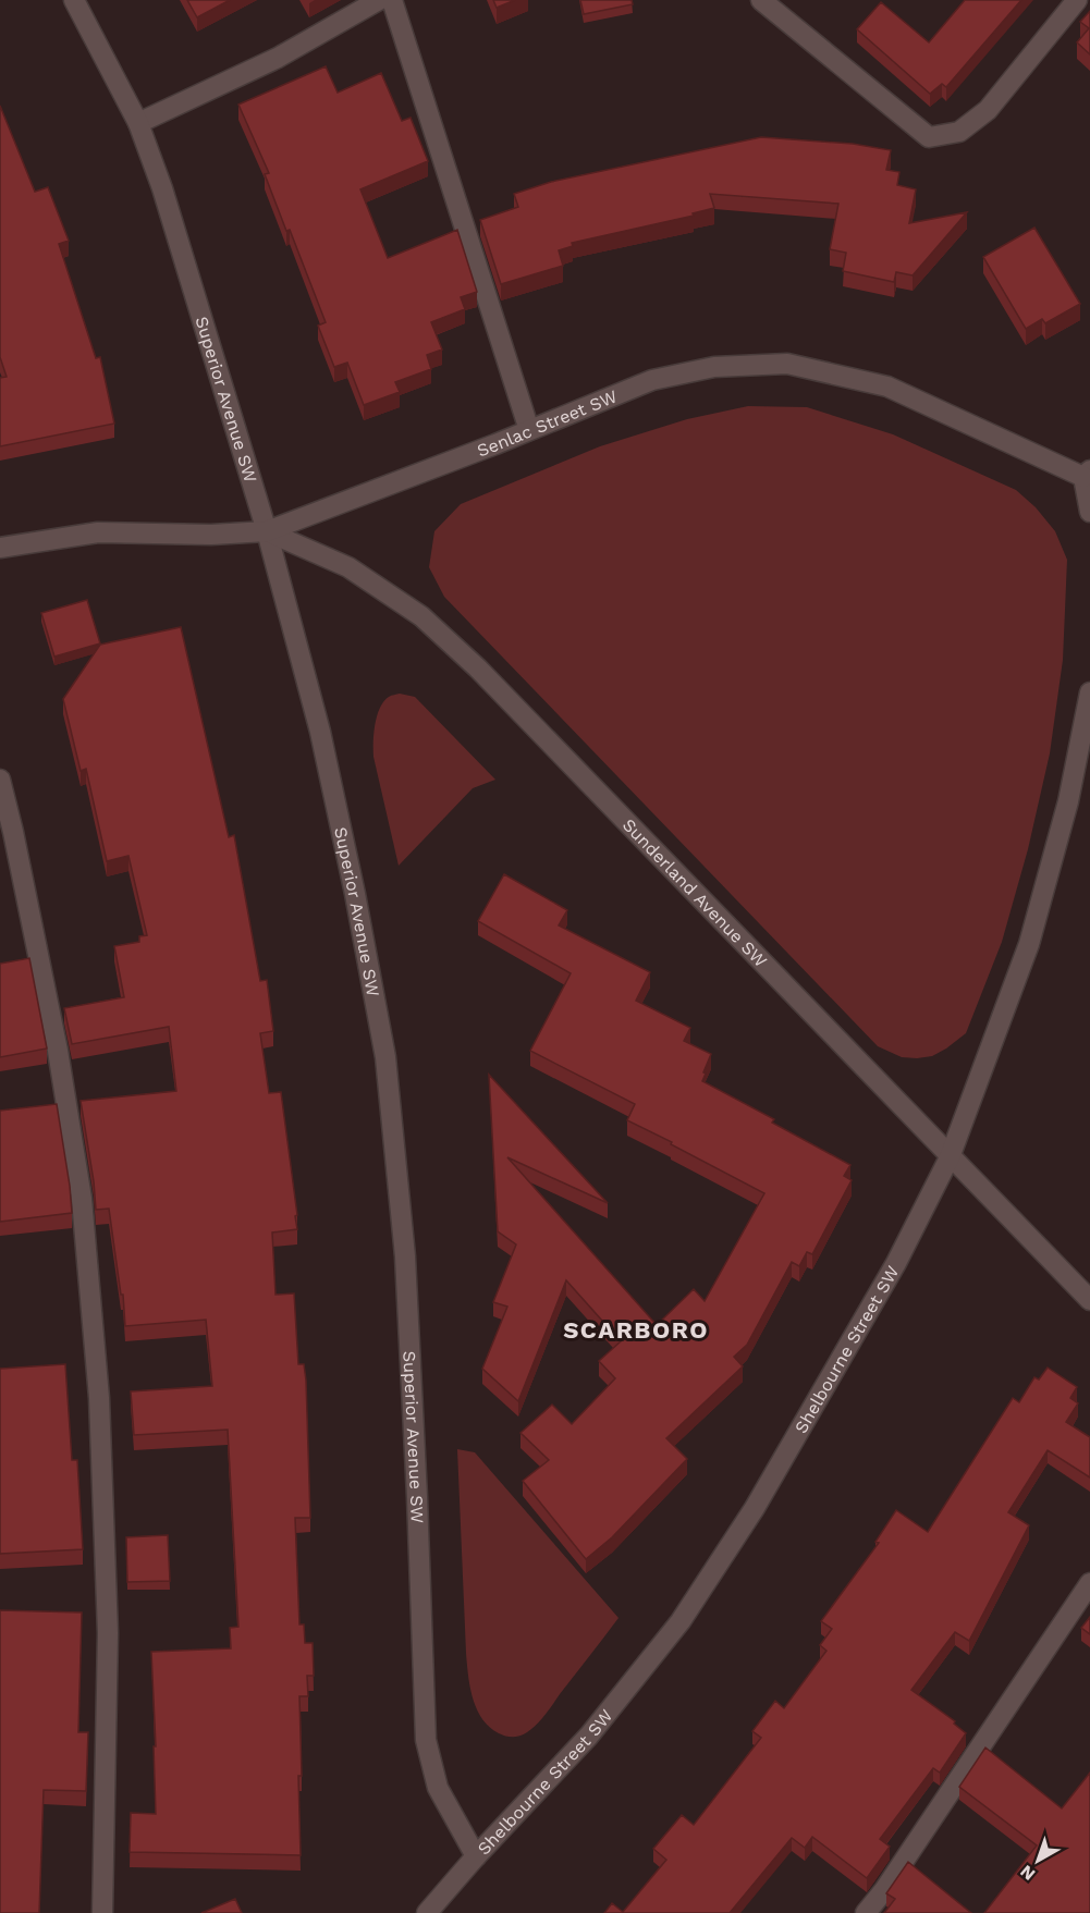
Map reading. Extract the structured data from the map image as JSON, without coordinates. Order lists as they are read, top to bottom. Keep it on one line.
{"streets":{"street":["Superior Avenue SW","Senlac Street SW","Sunderland Avenue SW","Shelbourne Street SW"]},"crossings":[["Superior Avenue SW","Senlac Street SW"],["Superior Avenue SW","Sunderland Avenue SW"],["Superior Avenue SW","Shelbourne Street SW"],["Senlac Street SW","Sunderland Avenue SW"],["Sunderland Avenue SW","Shelbourne Street SW"]],"districts":["SCARBORO"],"north":"bottom left"}
